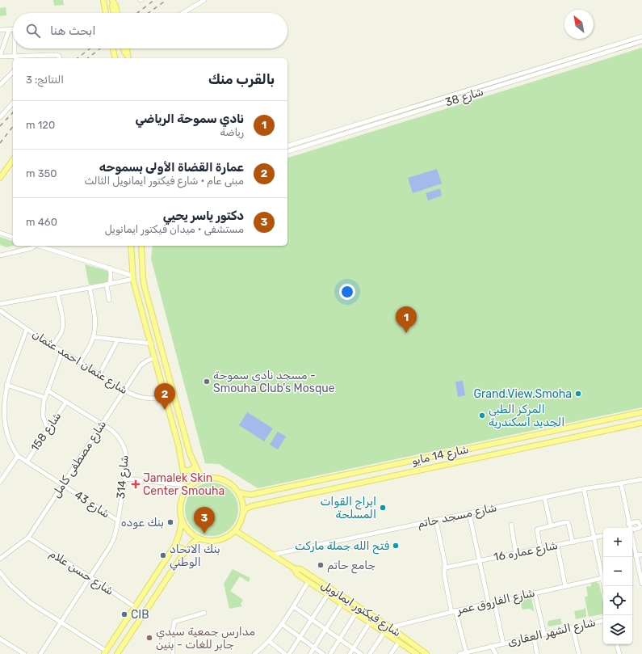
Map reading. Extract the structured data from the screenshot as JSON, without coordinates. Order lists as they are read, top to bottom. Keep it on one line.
{"streets":{"main road":["شارع 14 مايو","شارع فيكتور ايمانويل"],"street":["شارع 38","شارع عثمان احمد عثمان","شارع 158","شارع مصطفى كامل","شارع 314","شارع 43","شارع مسجد حاتم","شارع عماره 16","شارع حسن علام","شارع الفاروق عمر","شارع الشهر العقارى"]},"crossings":[["شارع عثمان احمد عثمان","شارع مصطفى كامل"],["شارع عثمان احمد عثمان","شارع 43"],["شارع 158","شارع 314"],["شارع 158","شارع 43"],["شارع 14 مايو","شارع فيكتور ايمانويل"],["شارع مصطفى كامل","شارع 314"],["شارع مصطفى كامل","شارع 43"],["شارع مصطفى كامل","شارع حسن علام"],["شارع 314","شارع 43"],["شارع 314","شارع حسن علام"],["شارع مسجد حاتم","شارع فيكتور ايمانويل"],["شارع الفاروق عمر","شارع فيكتور ايمانويل"]],"places":{"other":["مسجد نادى سموحة - Smouha Club's Mosque","Grand.View.Smoha","المركز الطبى الجديد اسكندرية","ابراج القوات المسلحة","بنك عوده","فتح الله جملة ماركت","بنك الاتحاد الوطني","جامع حاتم","CIB","مدارس جمعية سيدي جابر للغات - بنين"],"health":["Jamalek Skin Center Smouha"]},"north":"top left","page":{"search":"ابحث هنا","heading":["بالقرب منك","النتائج: 3"],"list":[{"mark":"1","name":"نادي سموحة الرياضي","note":"رياضة","value":"120 m"},{"mark":"2","name":"عمارة القضاة الأولى بسموحه","note":"مبنى عام · شارع فيكتور ايمانويل الثالث","value":"350 m"},{"mark":"3","name":"دكتور ياسر يحيي","note":"مستشفى · ميدان فيكتور ايمانويل","value":"460 m"}],"pins":["1","2","3"],"map_buttons":["+","−"]}}
